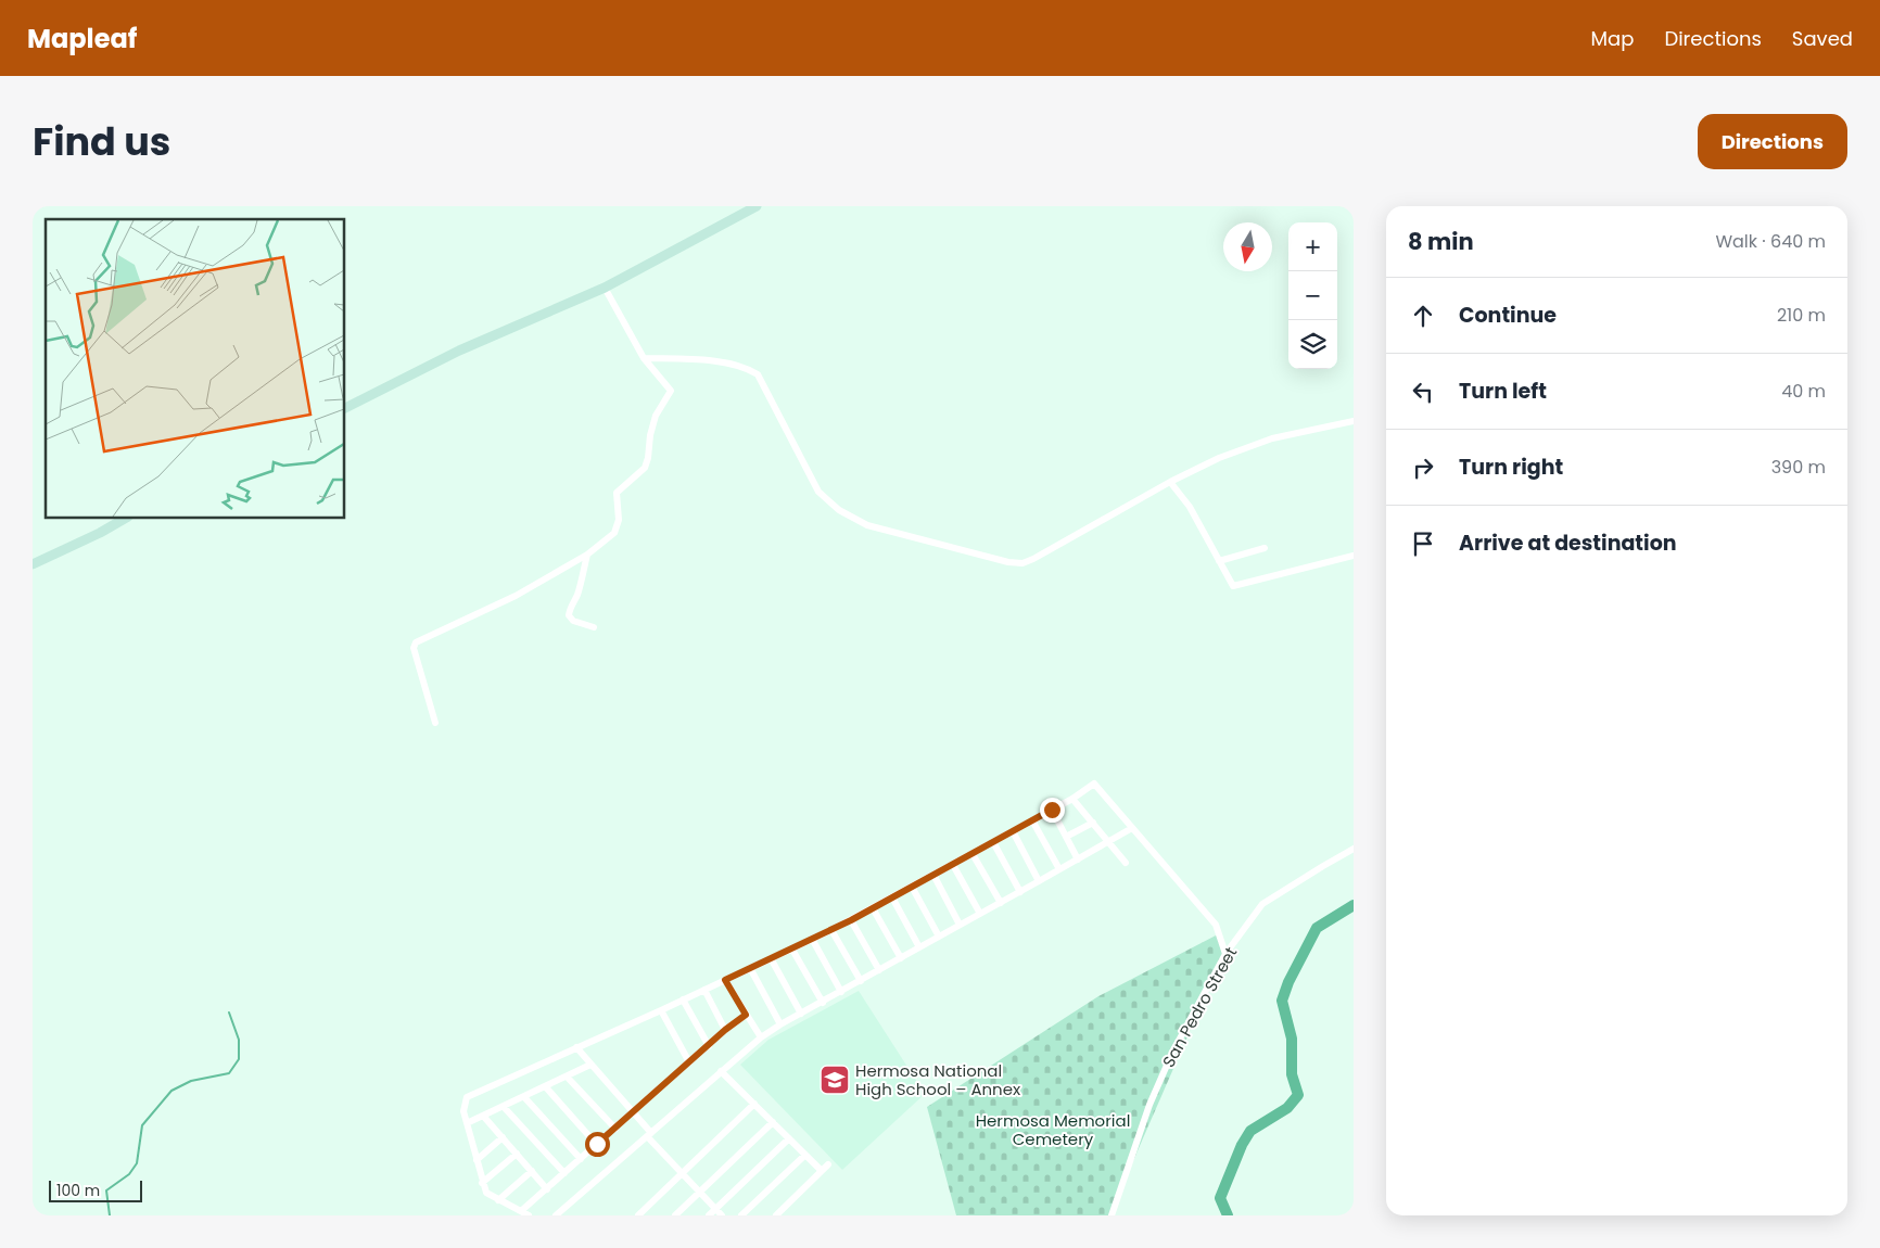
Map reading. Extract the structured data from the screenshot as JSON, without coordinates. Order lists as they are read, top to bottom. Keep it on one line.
{"streets":{"street":["San Pedro Street"]},"parks":["Hermosa Memorial Cemetery"],"places":{"school or university":["Hermosa National High School – Annex"]},"scale_bar":"100 m","north":"bottom","page":{"header":"Mapleaf","nav":["Map","Directions","Saved"],"title":"Find us","buttons":"Directions","heading":["8 min","Walk · 640 m"],"map_buttons":["+","−"],"list":[["Continue","210 m"],["Turn left","40 m"],["Turn right","390 m"],"Arrive at destination"],"scale":"100 m"}}
